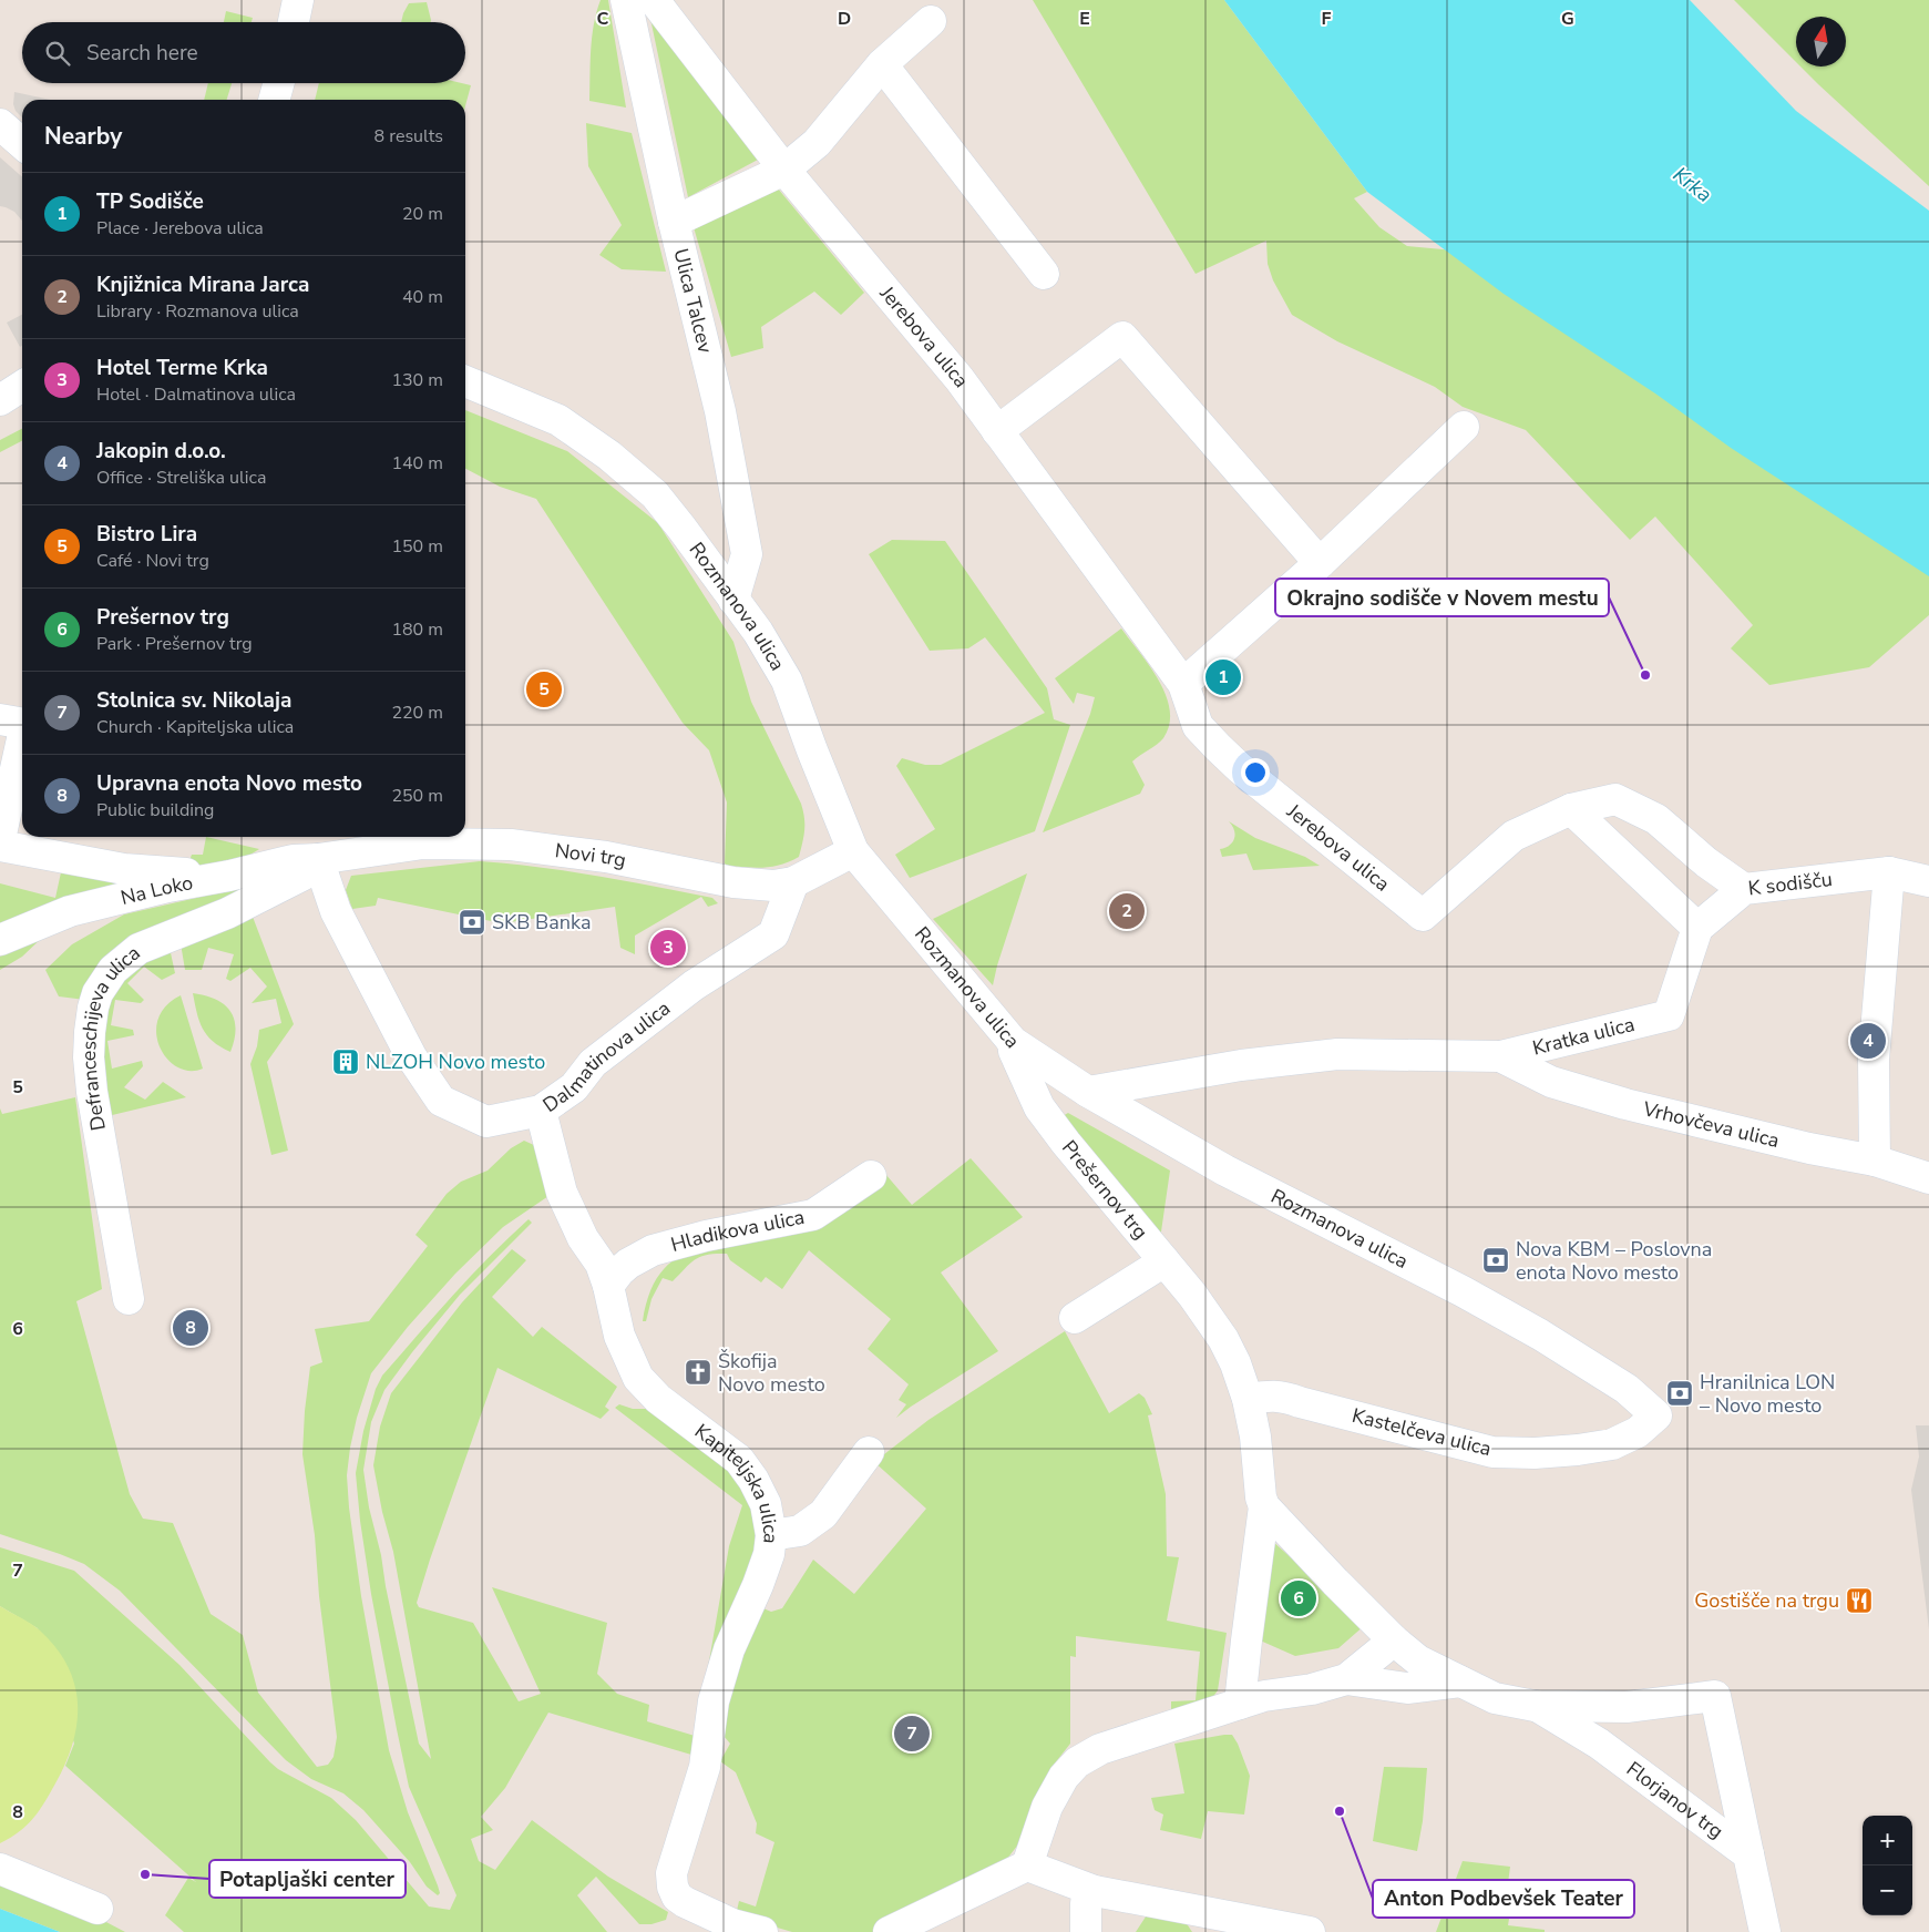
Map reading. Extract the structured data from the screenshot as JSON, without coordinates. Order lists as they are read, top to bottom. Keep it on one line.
{"streets":{"street":["Ulica Talcev","Jerebova ulica","Rozmanova ulica","Novi trg","K sodišču","Na Loko","Kratka ulica","Defranceschijeva ulica","Dalmatinova ulica","Vrhovčeva ulica","Prešernov trg","Hladikova ulica","Kastelčeva ulica","Kapiteljska ulica","Florjanov trg"]},"crossings":[["Ulica Talcev","Rozmanova ulica"],["Rozmanova ulica","Novi trg"],["Rozmanova ulica","Prešernov trg"],["Rozmanova ulica","Kastelčeva ulica"],["Novi trg","Na Loko"],["Novi trg","Defranceschijeva ulica"],["Novi trg","Dalmatinova ulica"],["K sodišču","Kratka ulica"],["Na Loko","Defranceschijeva ulica"],["Na Loko","Dalmatinova ulica"],["Kratka ulica","Vrhovčeva ulica"],["Defranceschijeva ulica","Dalmatinova ulica"],["Dalmatinova ulica","Kapiteljska ulica"],["Prešernov trg","Kastelčeva ulica"],["Hladikova ulica","Kapiteljska ulica"]],"water":["Krka"],"places":{"other":["Okrajno sodišče v Novem mestu","Anton Podbevšek Teater","Potapljaški center"],"bank":["SKB Banka","Nova KBM – Poslovna enota Novo mesto","Hranilnica LON – Novo mesto"],"building":["NLZOH Novo mesto"],"church":["Škofija Novo mesto"],"restaurant":["Gostišče na trgu"]},"north":"top","page":{"search":"Search here","heading":["Nearby","8 results"],"list":[{"mark":"1","name":"TP Sodišče","note":"Place · Jerebova ulica","value":"20 m"},{"mark":"2","name":"Knjižnica Mirana Jarca","note":"Library · Rozmanova ulica","value":"40 m"},{"mark":"3","name":"Hotel Terme Krka","note":"Hotel · Dalmatinova ulica","value":"130 m"},{"mark":"4","name":"Jakopin d.o.o.","note":"Office · Streliška ulica","value":"140 m"},{"mark":"5","name":"Bistro Lira","note":"Café · Novi trg","value":"150 m"},{"mark":"6","name":"Prešernov trg","note":"Park · Prešernov trg","value":"180 m"},{"mark":"7","name":"Stolnica sv. Nikolaja","note":"Church · Kapiteljska ulica","value":"220 m"},{"mark":"8","name":"Upravna enota Novo mesto","note":"Public building","value":"250 m"}],"pins":["1","5","2","3","4","8","6","7"],"map_buttons":["+","−"]},"grid":{"columns":["C","D","E","F","G"],"rows":["5","6","7","8"]}}
